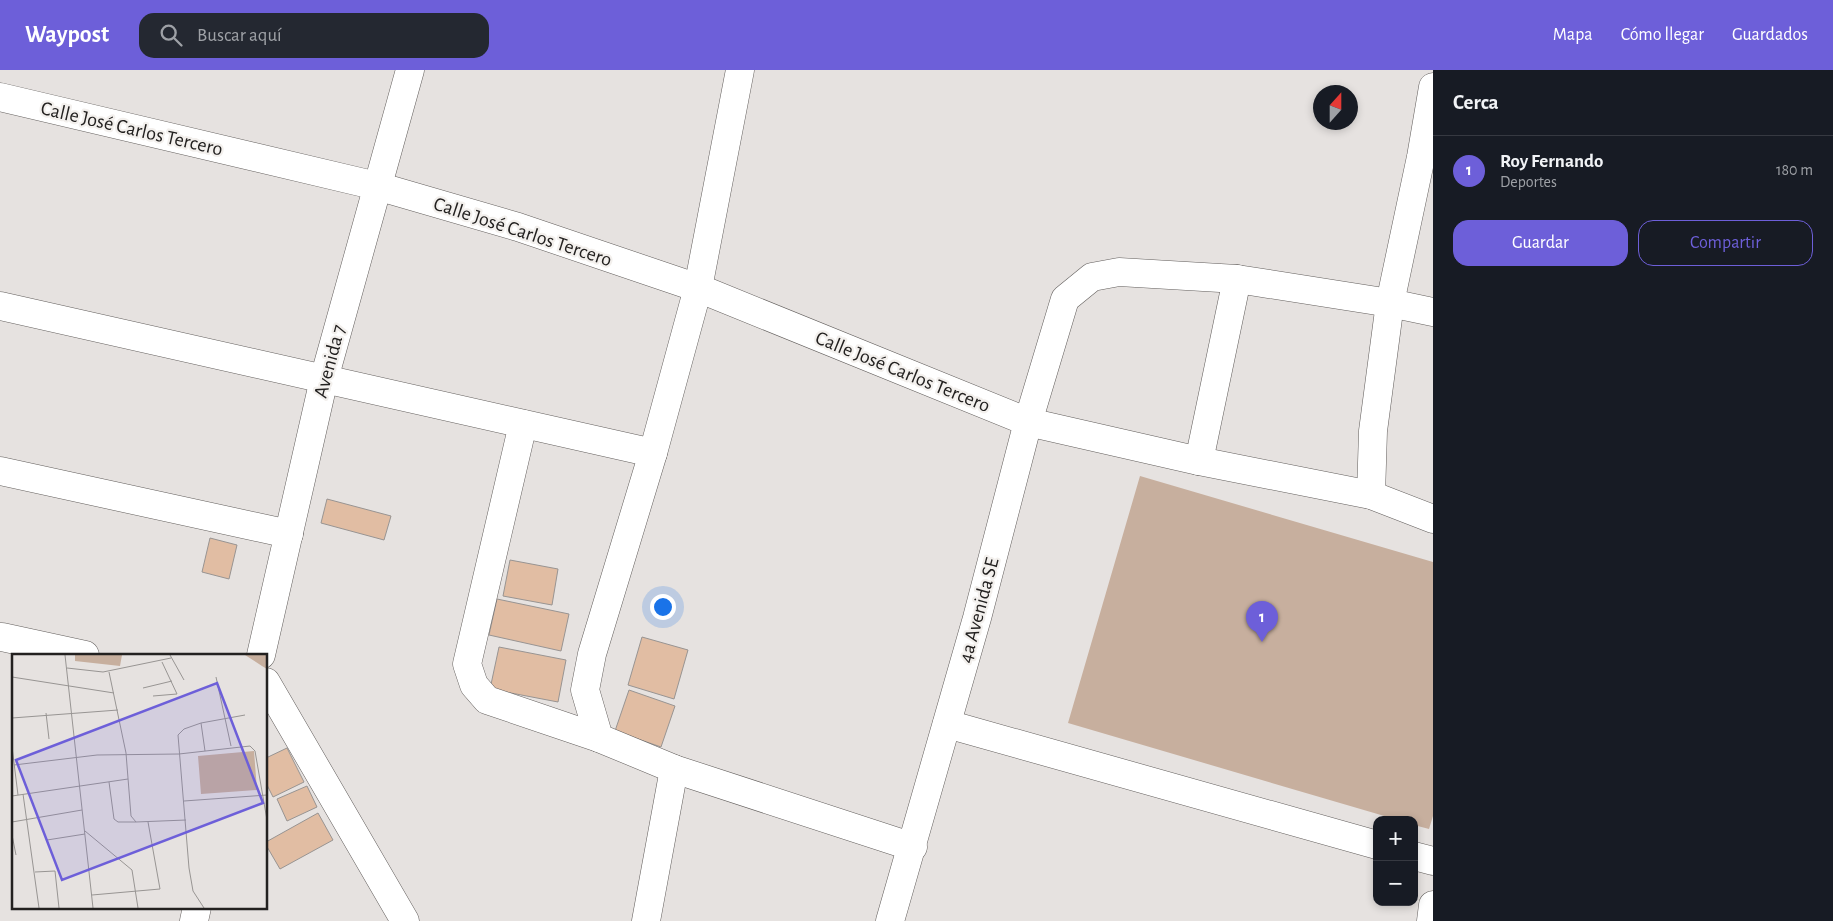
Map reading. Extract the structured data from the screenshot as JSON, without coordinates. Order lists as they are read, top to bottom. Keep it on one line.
{"streets":{"street":["Calle José Carlos Tercero","Avenida 7","4a Avenida SE"]},"crossings":[["Calle José Carlos Tercero","Avenida 7"],["Calle José Carlos Tercero","4a Avenida SE"]],"north":"top","page":{"header":"Waypost","search":"Buscar aquí","nav":["Mapa","Cómo llegar","Guardados"],"heading":"Cerca","list":[{"mark":"1","name":"Roy Fernando","note":"Deportes","value":"180 m"}],"buttons":["Guardar","Compartir"],"pins":"1","map_buttons":["+","−"]}}
